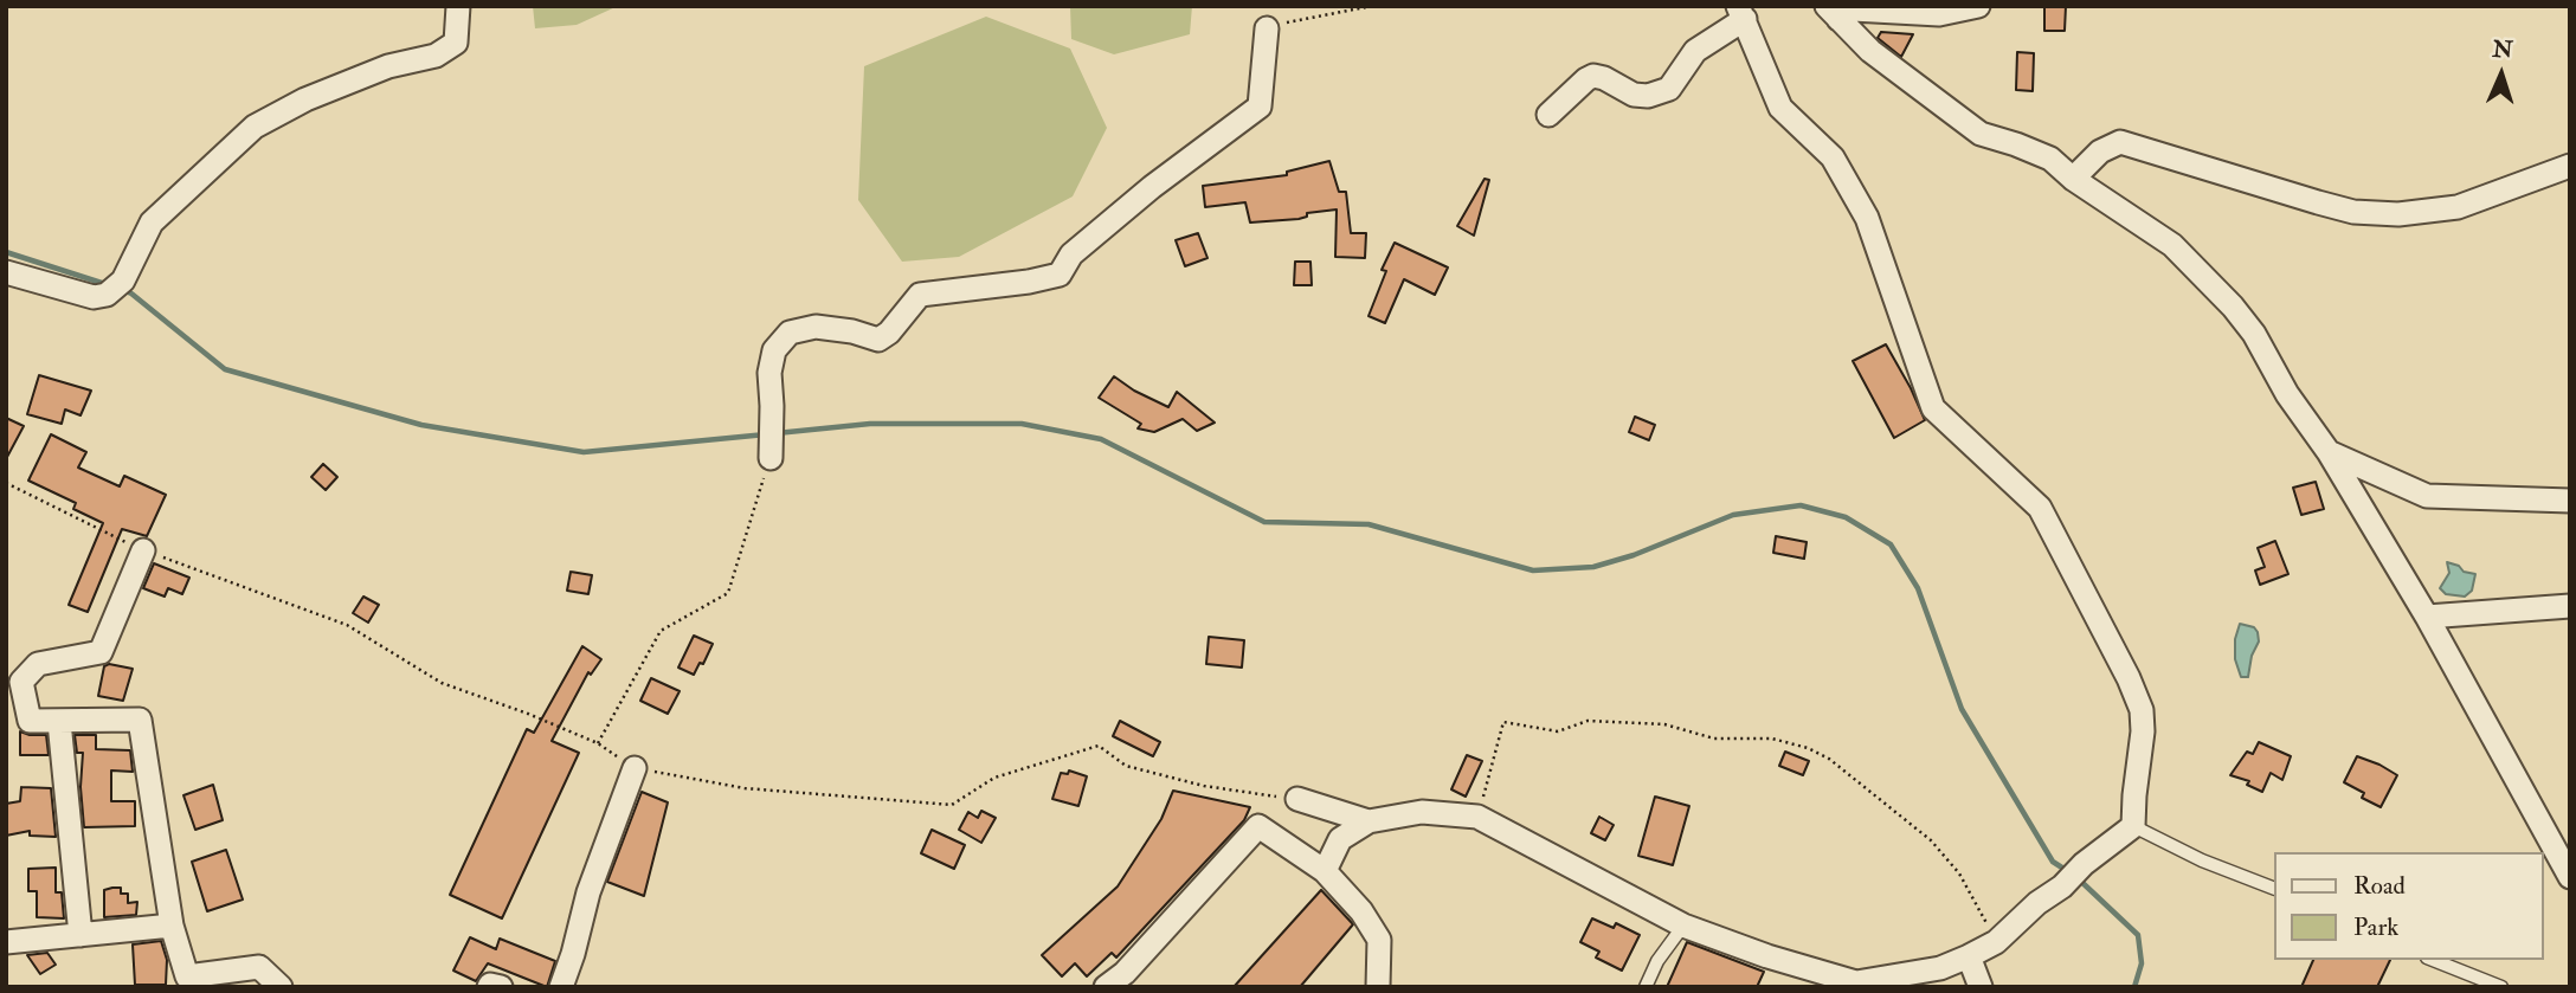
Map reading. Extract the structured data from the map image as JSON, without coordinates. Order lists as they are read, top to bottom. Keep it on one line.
{"legend":["Road","Park"],"north":"top"}
